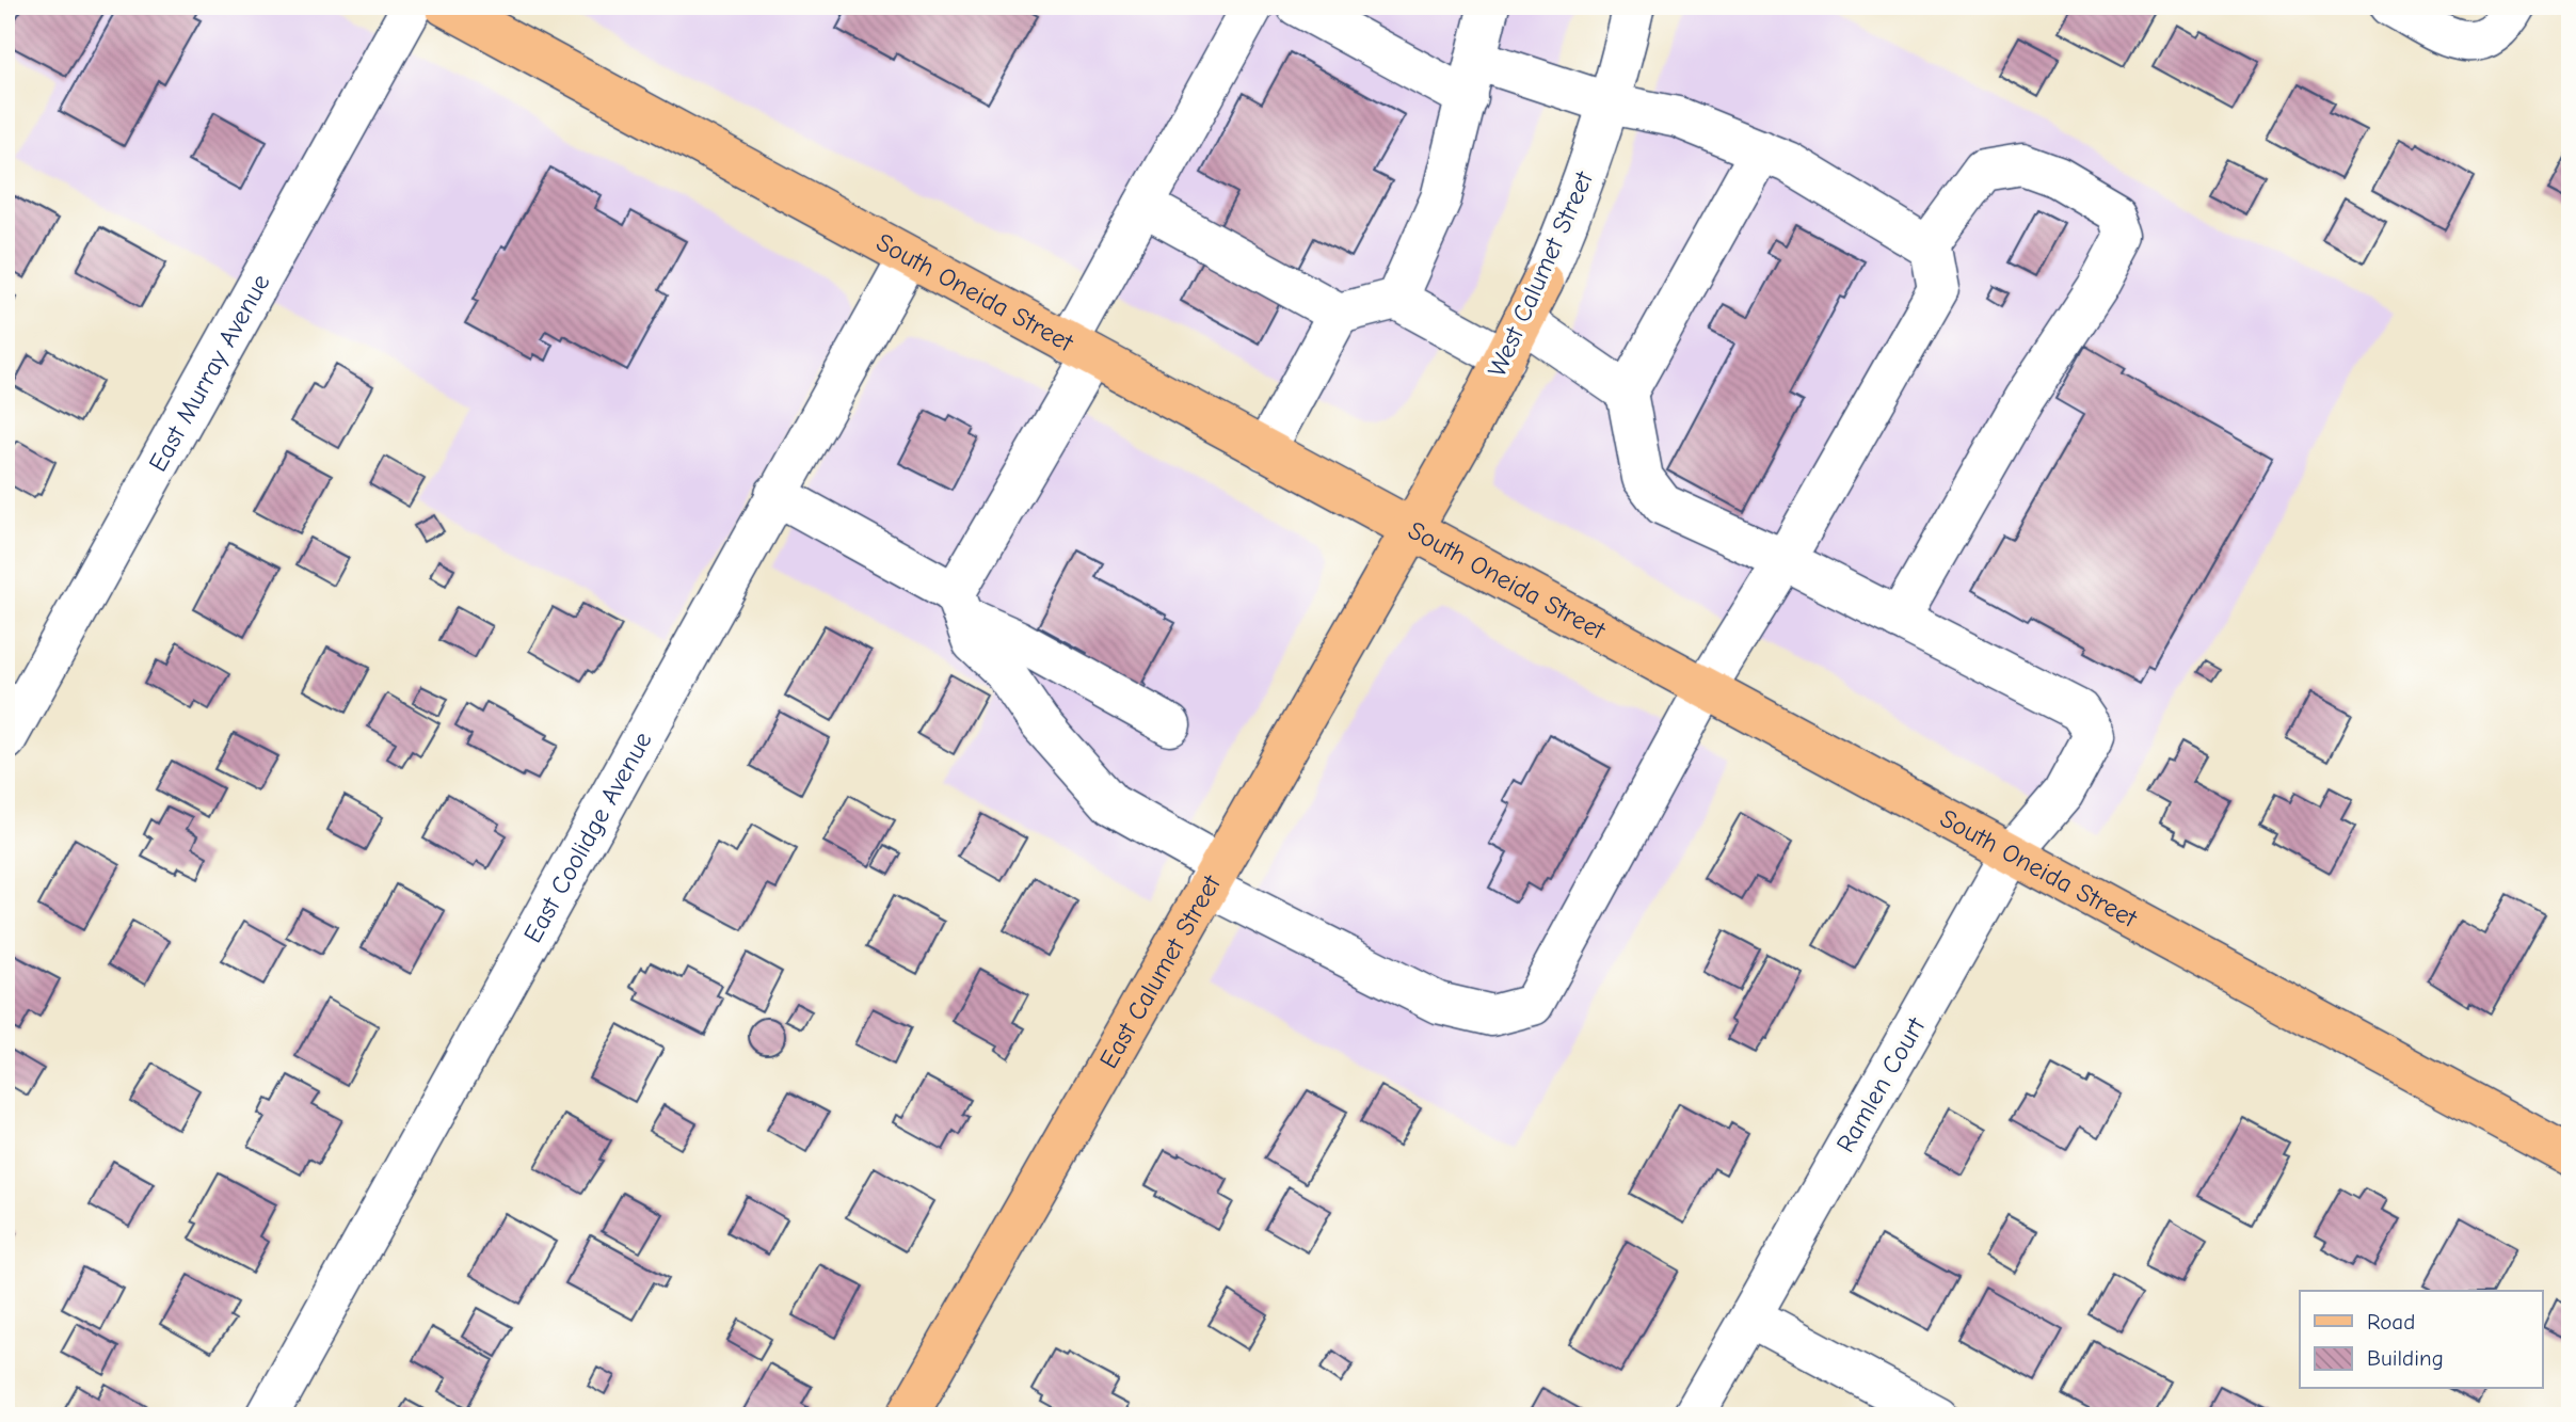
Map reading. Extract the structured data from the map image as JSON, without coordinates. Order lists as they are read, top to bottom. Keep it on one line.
{"streets":{"main road":["West Calumet Street","South Oneida Street","East Calumet Street"],"street":["East Murray Avenue","East Coolidge Avenue","Ramlen Court"]},"crossings":[["West Calumet Street","South Oneida Street"],["West Calumet Street","East Calumet Street"],["South Oneida Street","East Coolidge Avenue"],["South Oneida Street","East Calumet Street"],["South Oneida Street","Ramlen Court"]],"legend":["Road","Building"]}
